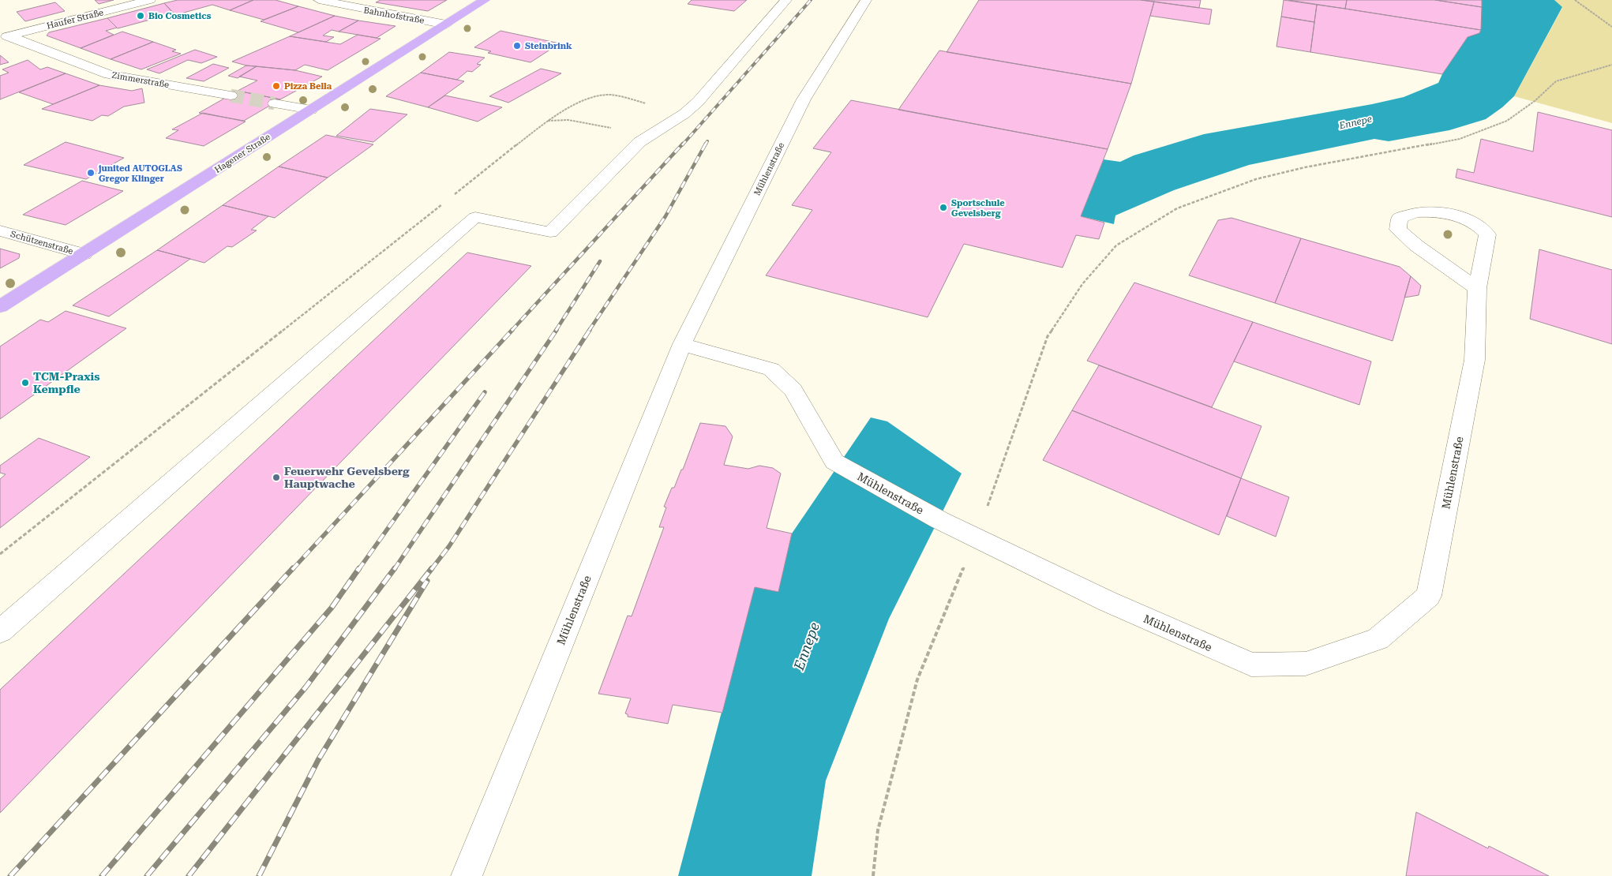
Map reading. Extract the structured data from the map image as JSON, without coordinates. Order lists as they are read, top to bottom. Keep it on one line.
{"streets":{"main road":["Hagener Straße"],"street":["Bahnhofstraße","Haufer Straße","Zimmerstraße","Mühlenstraße","Schützenstraße"]},"crossings":[["Bahnhofstraße","Hagener Straße"],["Haufer Straße","Zimmerstraße"],["Hagener Straße","Schützenstraße"]],"water":["Ennepe"],"places":["Bio Cosmetics","Steinbrink","Pizza Bella","junited AUTOGLAS Gregor Klinger","Sportschule Gevelsberg","TCM-Praxis Kempfle","Feuerwehr Gevelsberg Hauptwache"]}
